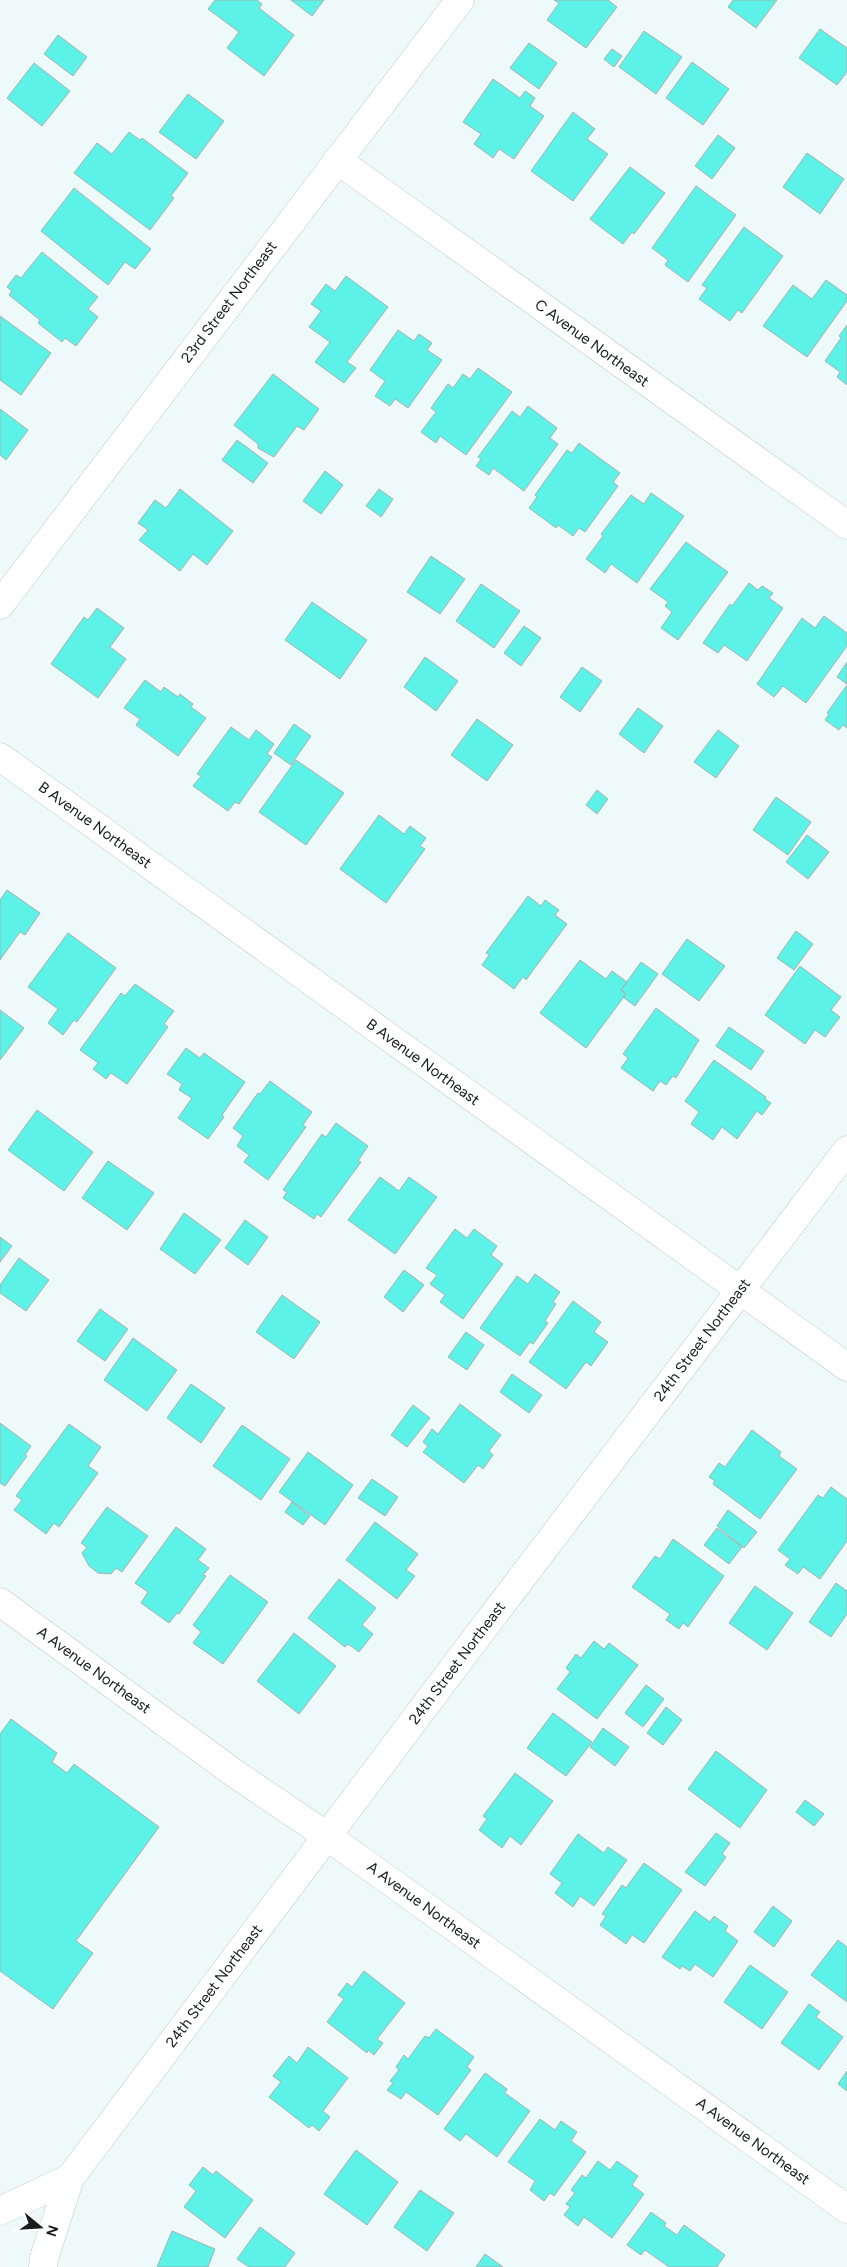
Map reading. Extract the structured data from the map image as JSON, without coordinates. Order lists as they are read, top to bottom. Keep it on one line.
{"streets":{"street":["23rd Street Northeast","C Avenue Northeast","B Avenue Northeast","24th Street Northeast","A Avenue Northeast"]},"crossings":[["23rd Street Northeast","C Avenue Northeast"],["B Avenue Northeast","24th Street Northeast"],["24th Street Northeast","A Avenue Northeast"]],"north":"right"}
